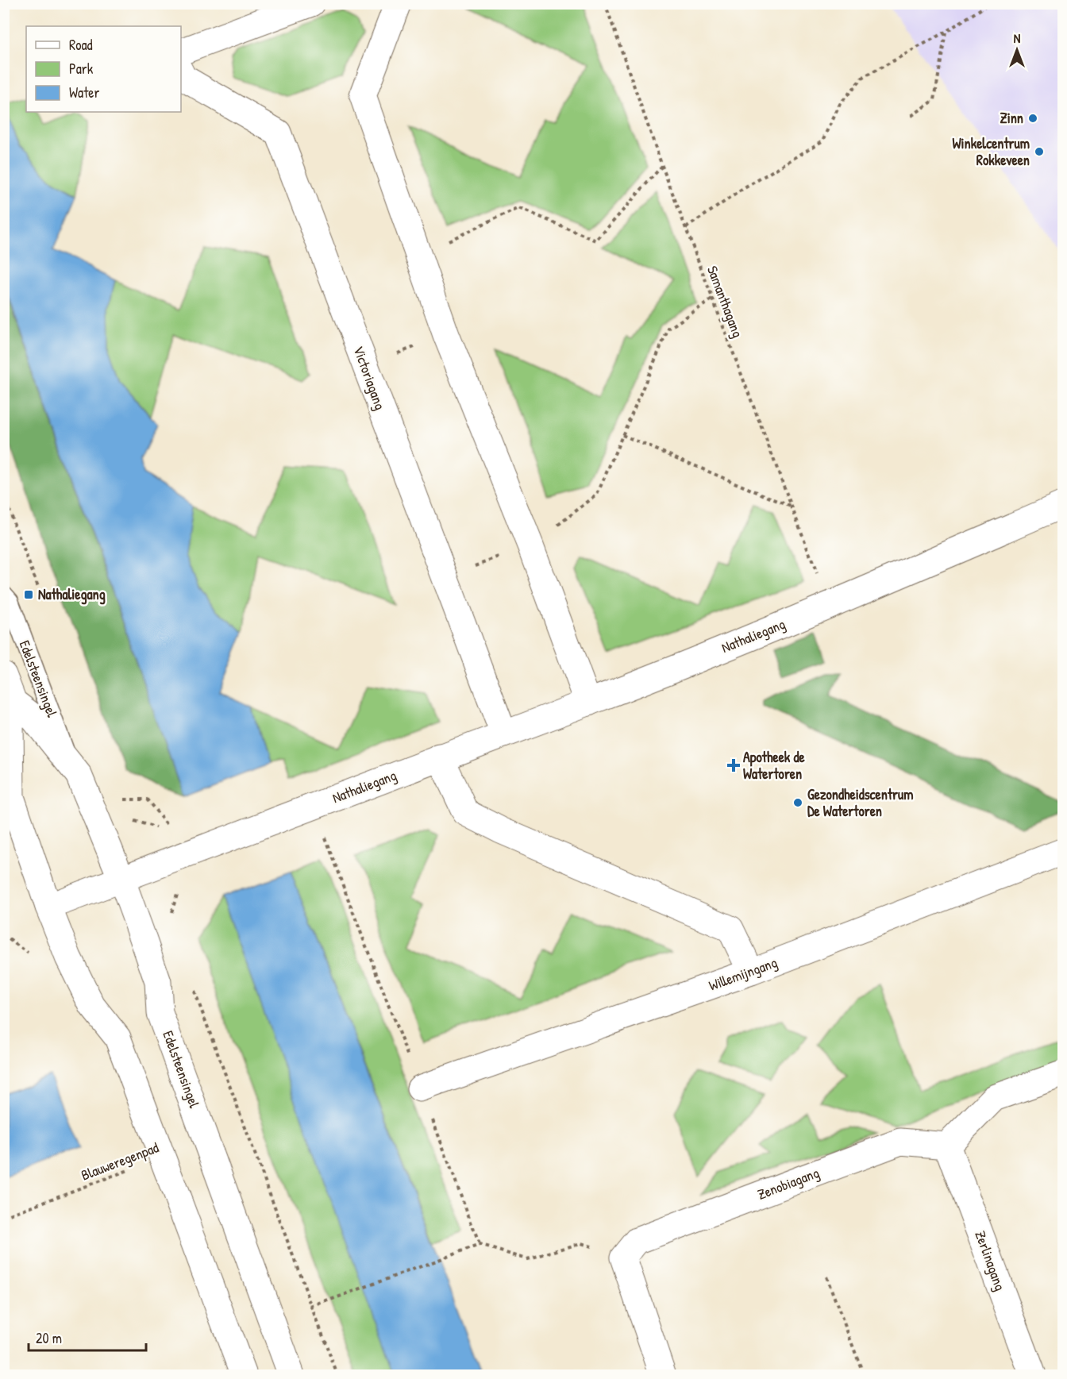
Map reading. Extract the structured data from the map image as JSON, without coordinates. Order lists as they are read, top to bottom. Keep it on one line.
{"streets":{"street":["Victoriagang","Nathaliegang","Edelsteensingel","Willemijngang","Zenobiagang","Zerlinagang"],"path":["Samanthagang","Blauweregenpad"]},"crossings":[["Samanthagang","Nathaliegang"],["Victoriagang","Nathaliegang"],["Nathaliegang","Edelsteensingel"],["Zenobiagang","Zerlinagang"]],"places":{"other":["Zinn","Winkelcentrum Rokkeveen","Gezondheidscentrum De Watertoren"],"transit":["Nathaliegang"],"health":["Apotheek de Watertoren"]},"legend":["Road","Park","Water"],"scale_bar":"20 m","north":"top"}
